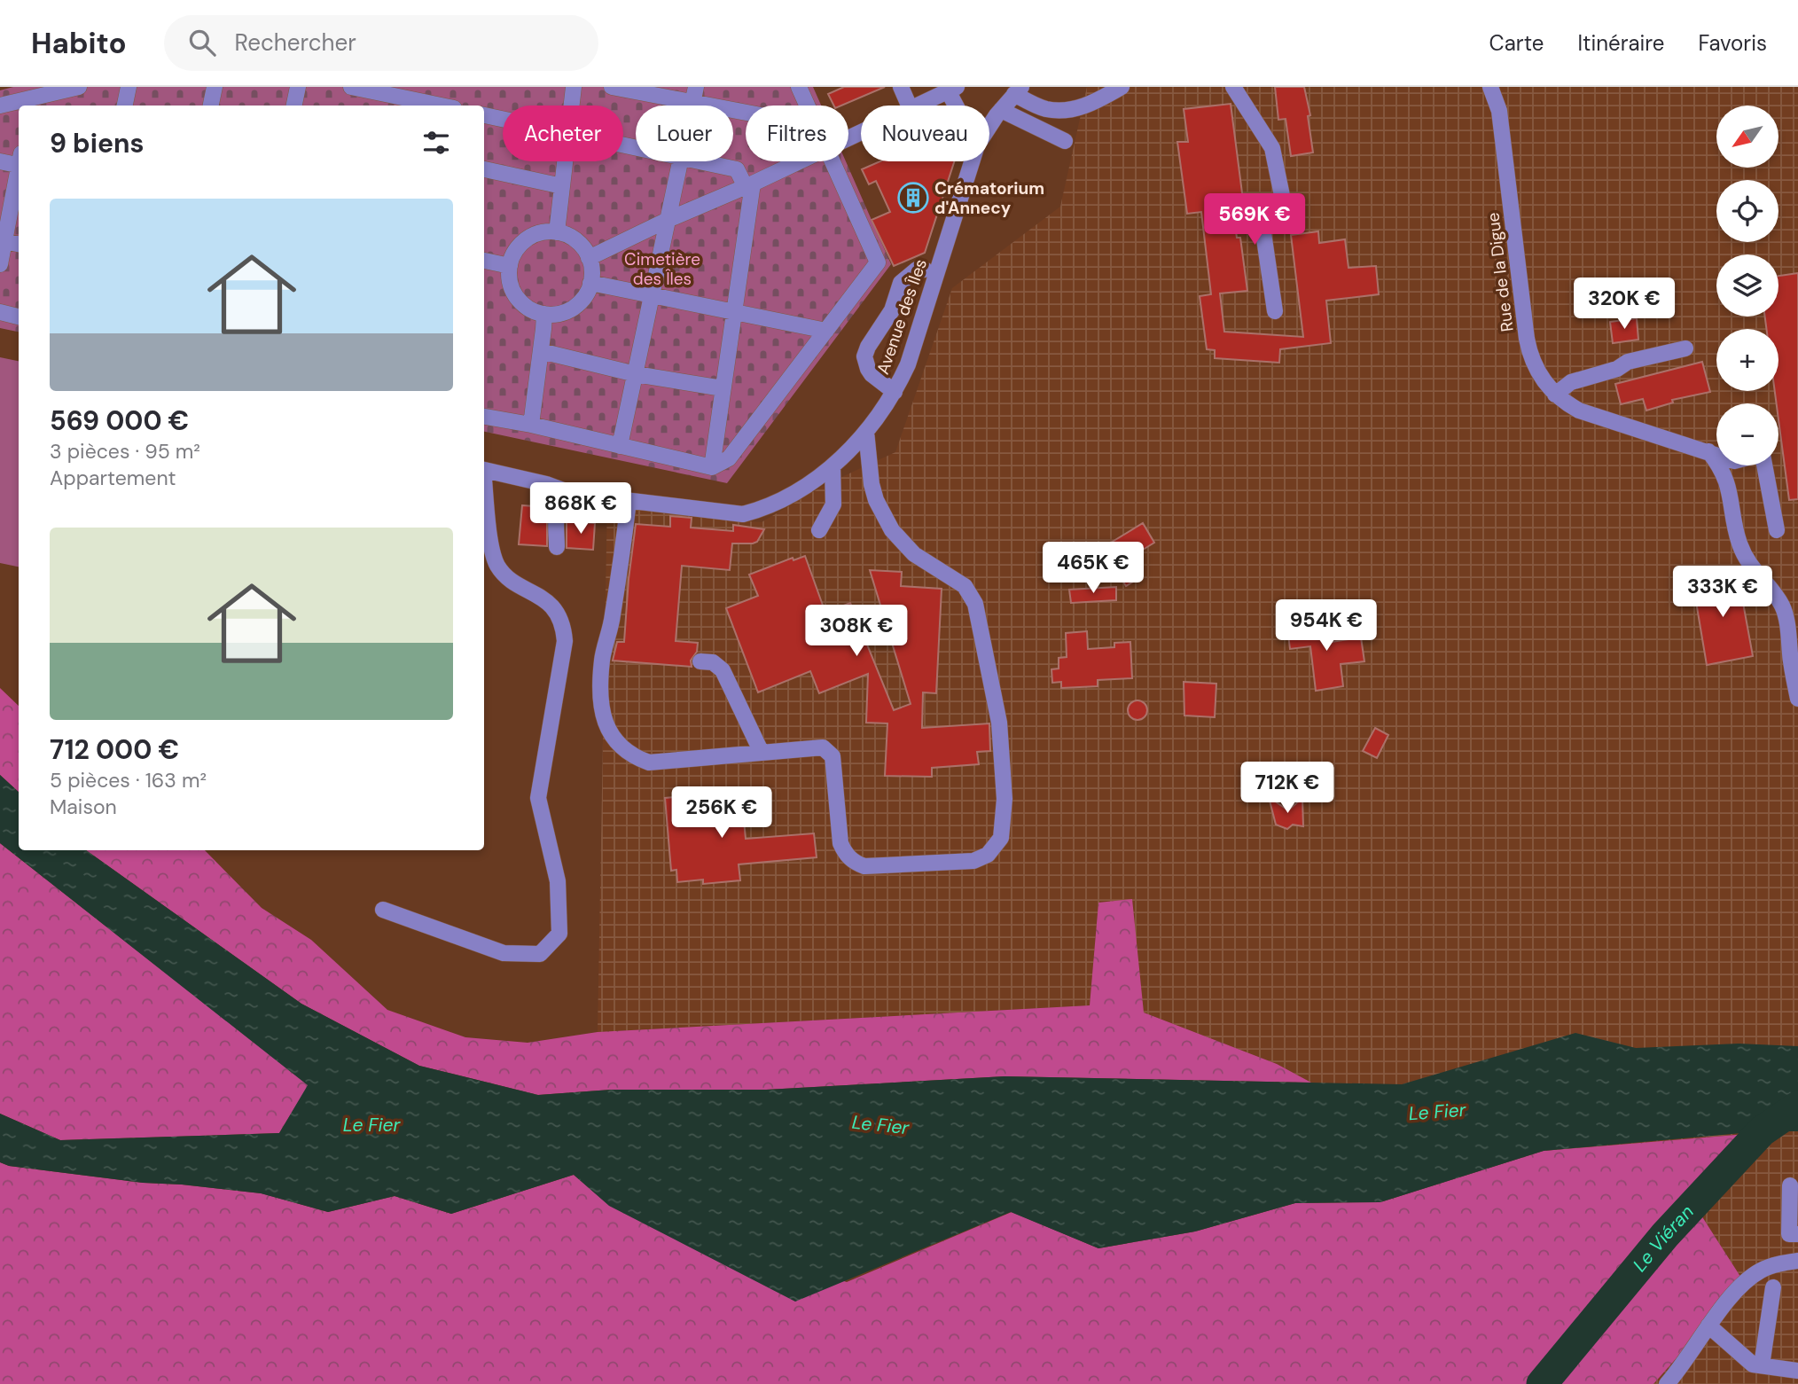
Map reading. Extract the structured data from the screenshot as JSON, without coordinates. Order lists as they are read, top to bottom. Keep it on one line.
{"streets":{"street":["Rue de la Digue","Avenue des Îles"]},"water":["Le Fier","Le Viéran"],"parks":["Cimetière des Îles"],"places":{"building":["Crématorium d'Annecy"]},"north":"bottom left","page":{"header":"Habito","search":"Rechercher","nav":["Carte","Itinéraire","Favoris"],"map_buttons":["+","−"],"chip":["Acheter","Louer","Filtres","Nouveau"],"heading":"9 biens","list":[{"name":"569 000 €","note":"3 pièces · 95 m² · Appartement"},{"name":"712 000 €","note":"5 pièces · 163 m² · Maison"}],"price":["569K €","320K €","868K €","465K €","333K €","954K €","308K €","712K €","256K €"]}}
